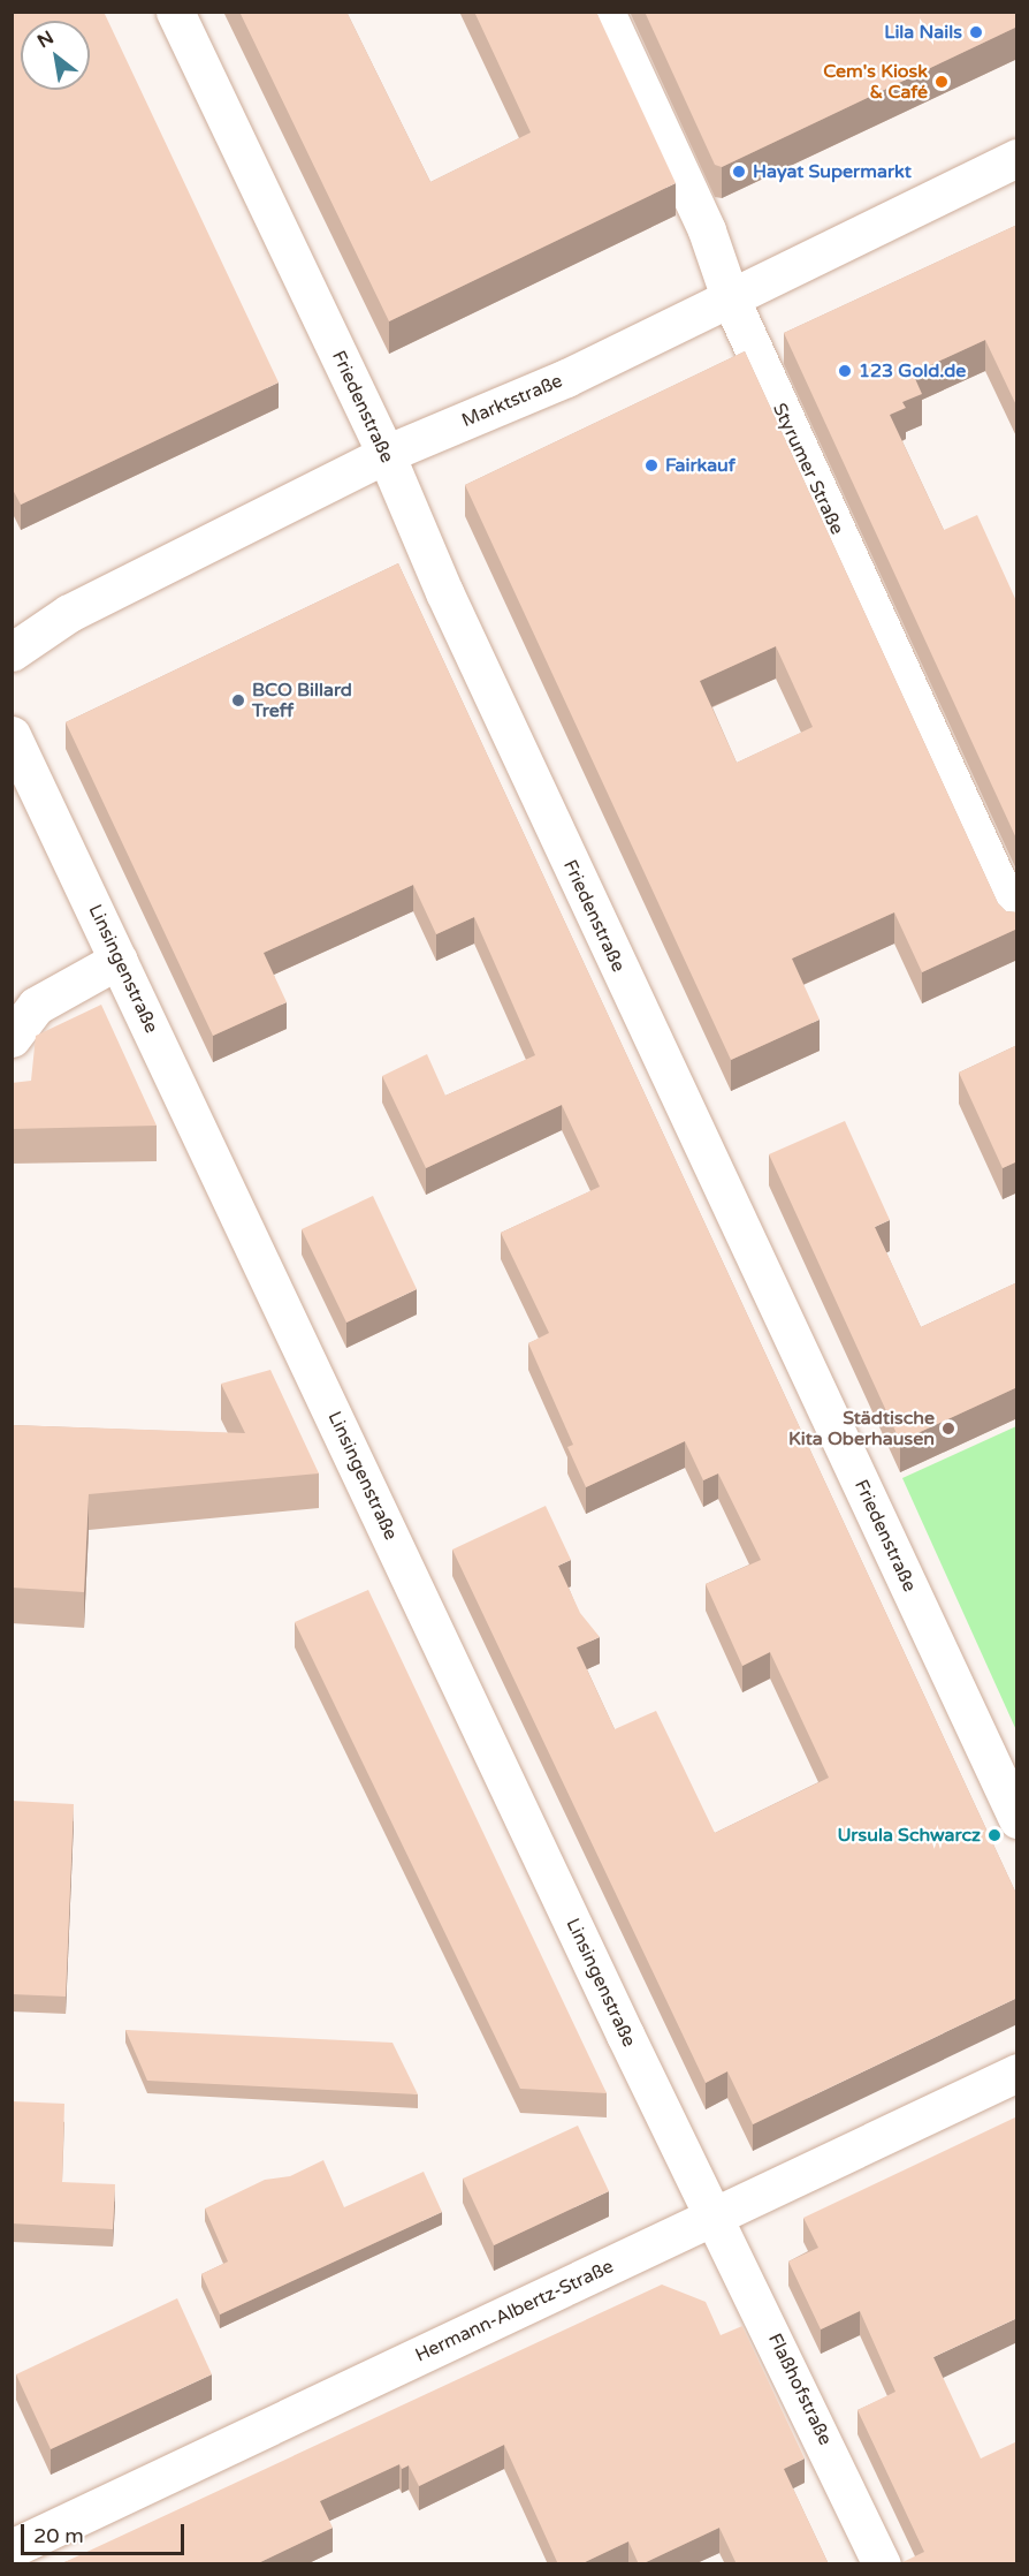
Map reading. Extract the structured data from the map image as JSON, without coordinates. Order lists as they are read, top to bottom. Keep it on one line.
{"streets":{"street":["Marktstraße","Friedenstraße","Styrumer Straße","Linsingenstraße","Hermann-Albertz-Straße","Flaßhofstraße"]},"crossings":[["Marktstraße","Friedenstraße"],["Marktstraße","Styrumer Straße"],["Linsingenstraße","Hermann-Albertz-Straße"],["Linsingenstraße","Flaßhofstraße"],["Hermann-Albertz-Straße","Flaßhofstraße"]],"places":["Lila Nails","Cem's Kiosk & Café","Hayat Supermarkt","123 Gold.de","Fairkauf","BCO Billard Treff","Städtische Kita Oberhausen","Ursula Schwarcz"],"scale_bar":"20 m","north":"top left"}
